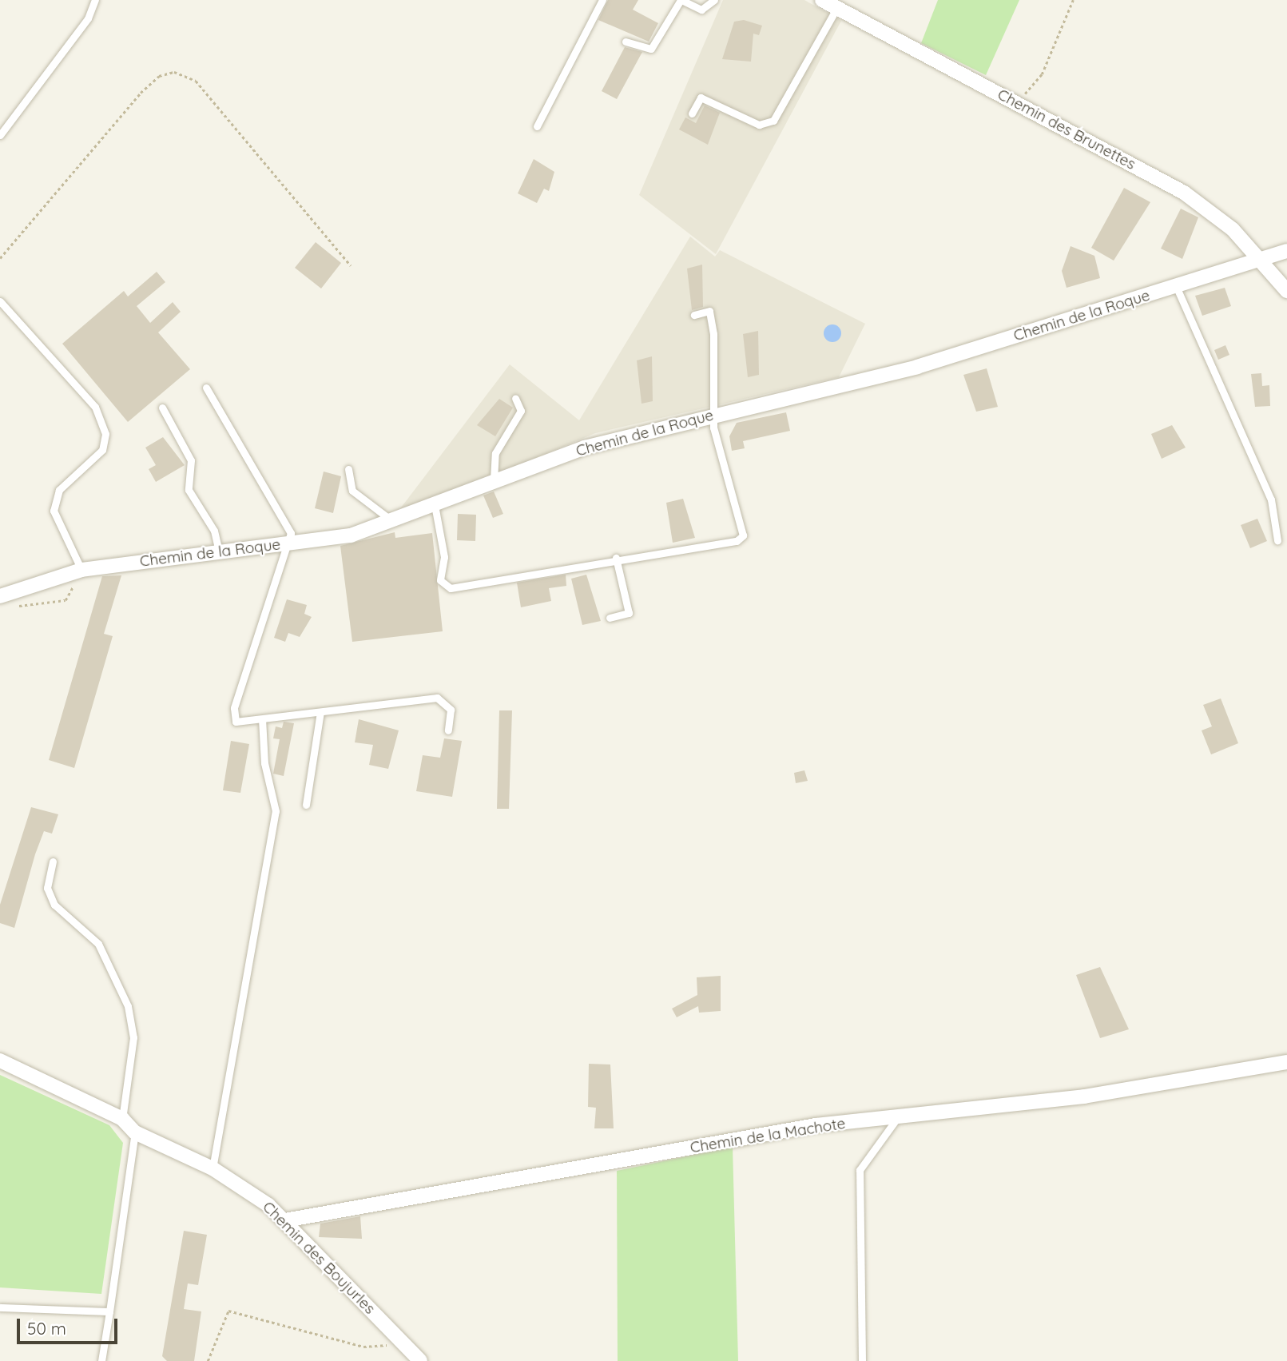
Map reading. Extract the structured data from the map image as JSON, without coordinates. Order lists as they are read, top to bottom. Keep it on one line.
{"streets":{"street":["Chemin des Brunettes","Chemin de la Roque","Chemin de la Machote","Chemin des Boujurles"]},"crossings":[["Chemin des Brunettes","Chemin de la Roque"],["Chemin de la Machote","Chemin des Boujurles"]],"scale_bar":"50 m"}
